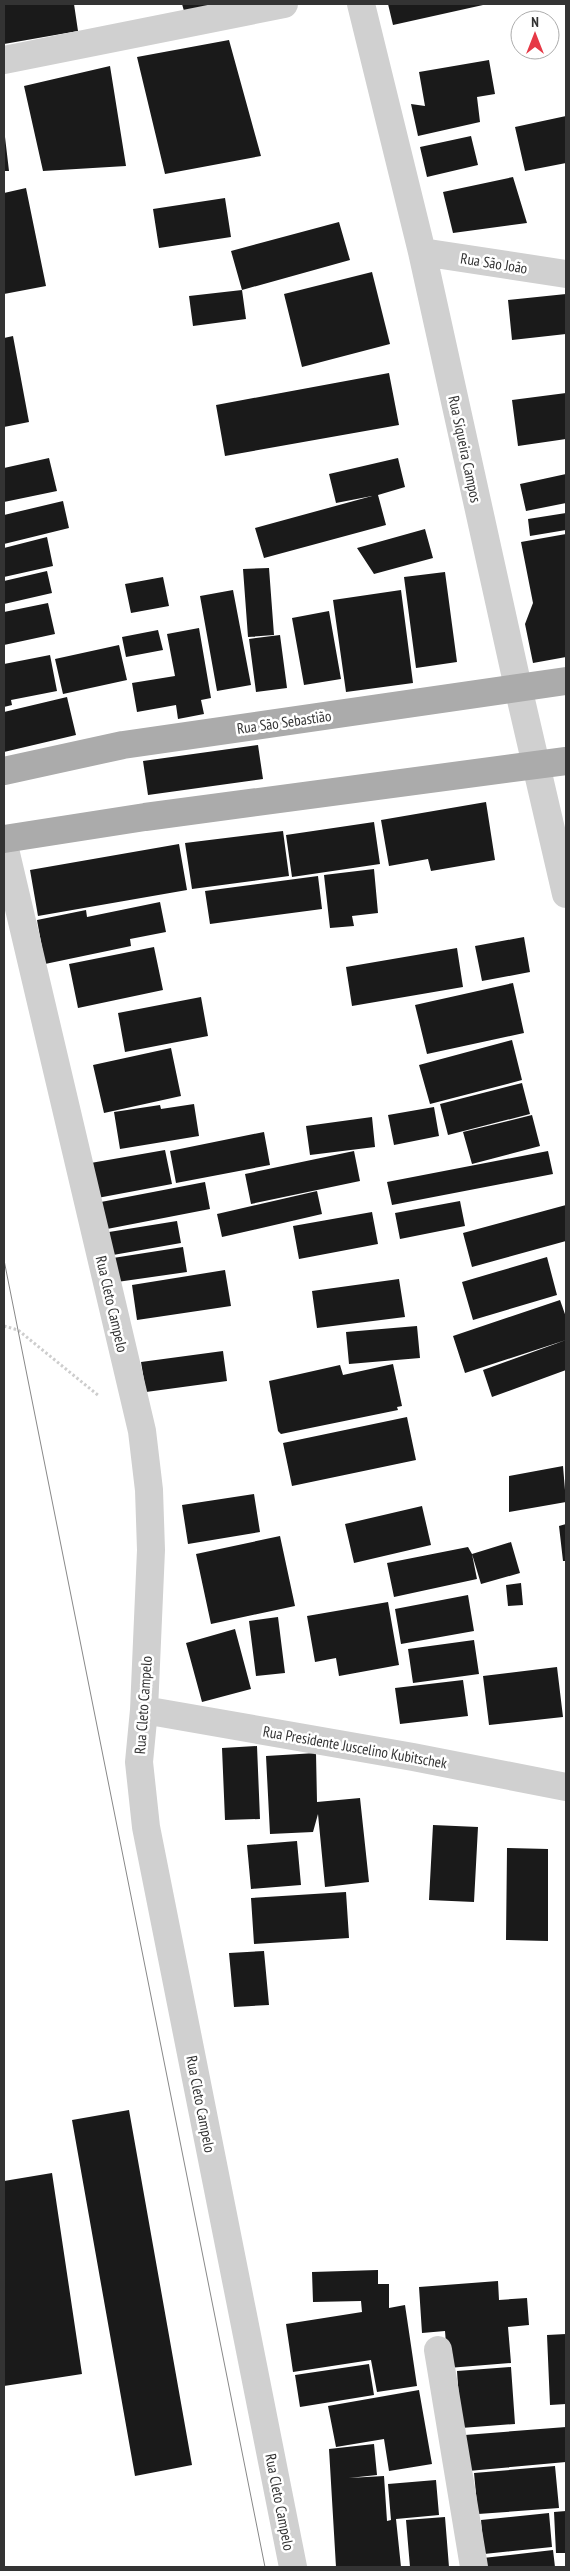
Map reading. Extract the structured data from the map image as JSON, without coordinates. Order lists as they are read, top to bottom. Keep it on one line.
{"streets":{"main road":["Rua São Sebastião"],"street":["Rua São João","Rua Siqueira Campos","Rua Cleto Campelo","Rua Presidente Juscelino Kubitschek"]},"crossings":[["Rua São João","Rua Siqueira Campos"],["Rua Siqueira Campos","Rua São Sebastião"],["Rua Cleto Campelo","Rua Presidente Juscelino Kubitschek"]],"north":"top"}
